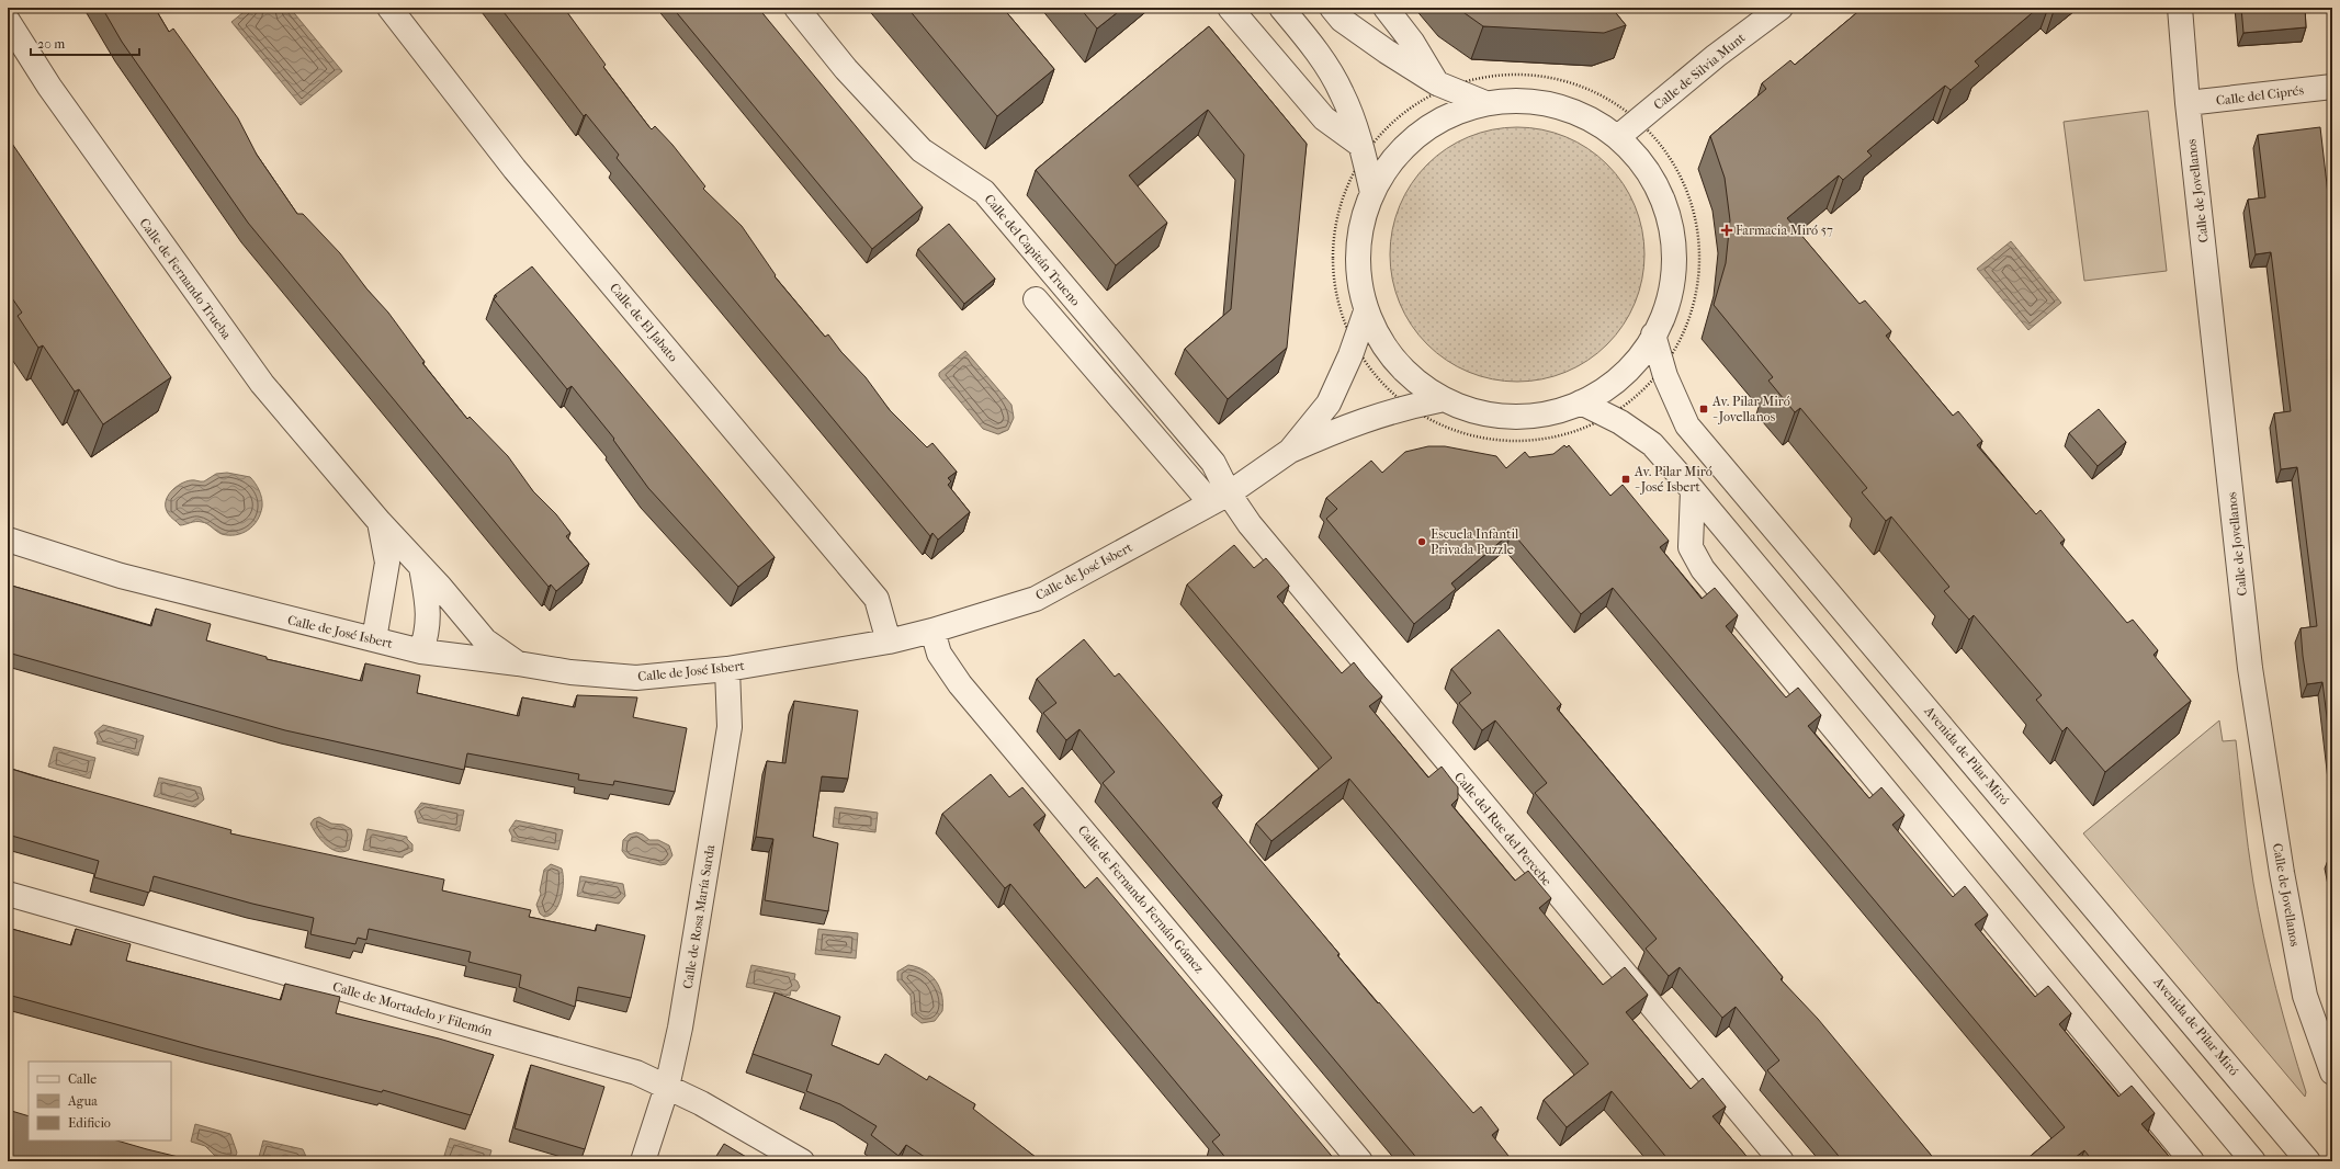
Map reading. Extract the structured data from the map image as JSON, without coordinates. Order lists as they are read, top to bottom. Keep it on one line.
{"streets":{"street":["Calle de Silvia Munt","Calle del Ciprés","Calle de Jovellanos","Calle del Capitán Trueno","Calle de Fernando Trueba","Calle de El Jabato","Calle de José Isbert","Avenida de Pilar Miró","Calle del Rue del Percebe","Calle de Fernando Fernán Gómez","Calle de Rosa María Sarda","Calle de Mortadelo y Filemón"]},"crossings":[["Calle del Ciprés","Calle de Jovellanos"],["Calle del Capitán Trueno","Calle de José Isbert"],["Calle del Capitán Trueno","Calle del Rue del Percebe"],["Calle de Fernando Trueba","Calle de José Isbert"],["Calle de El Jabato","Calle de José Isbert"],["Calle de José Isbert","Calle del Rue del Percebe"],["Calle de José Isbert","Calle de Fernando Fernán Gómez"],["Calle de José Isbert","Calle de Rosa María Sarda"],["Calle de Rosa María Sarda","Calle de Mortadelo y Filemón"]],"places":{"health":["Farmacia Miró 57"],"transit":["Av. Pilar Miró - Jovellanos","Av. Pilar Miró - José Isbert"],"other":["Escuela Infantil Privada Puzzle"]},"legend":["Calle","Agua","Edificio"],"scale_bar":"20 m"}
